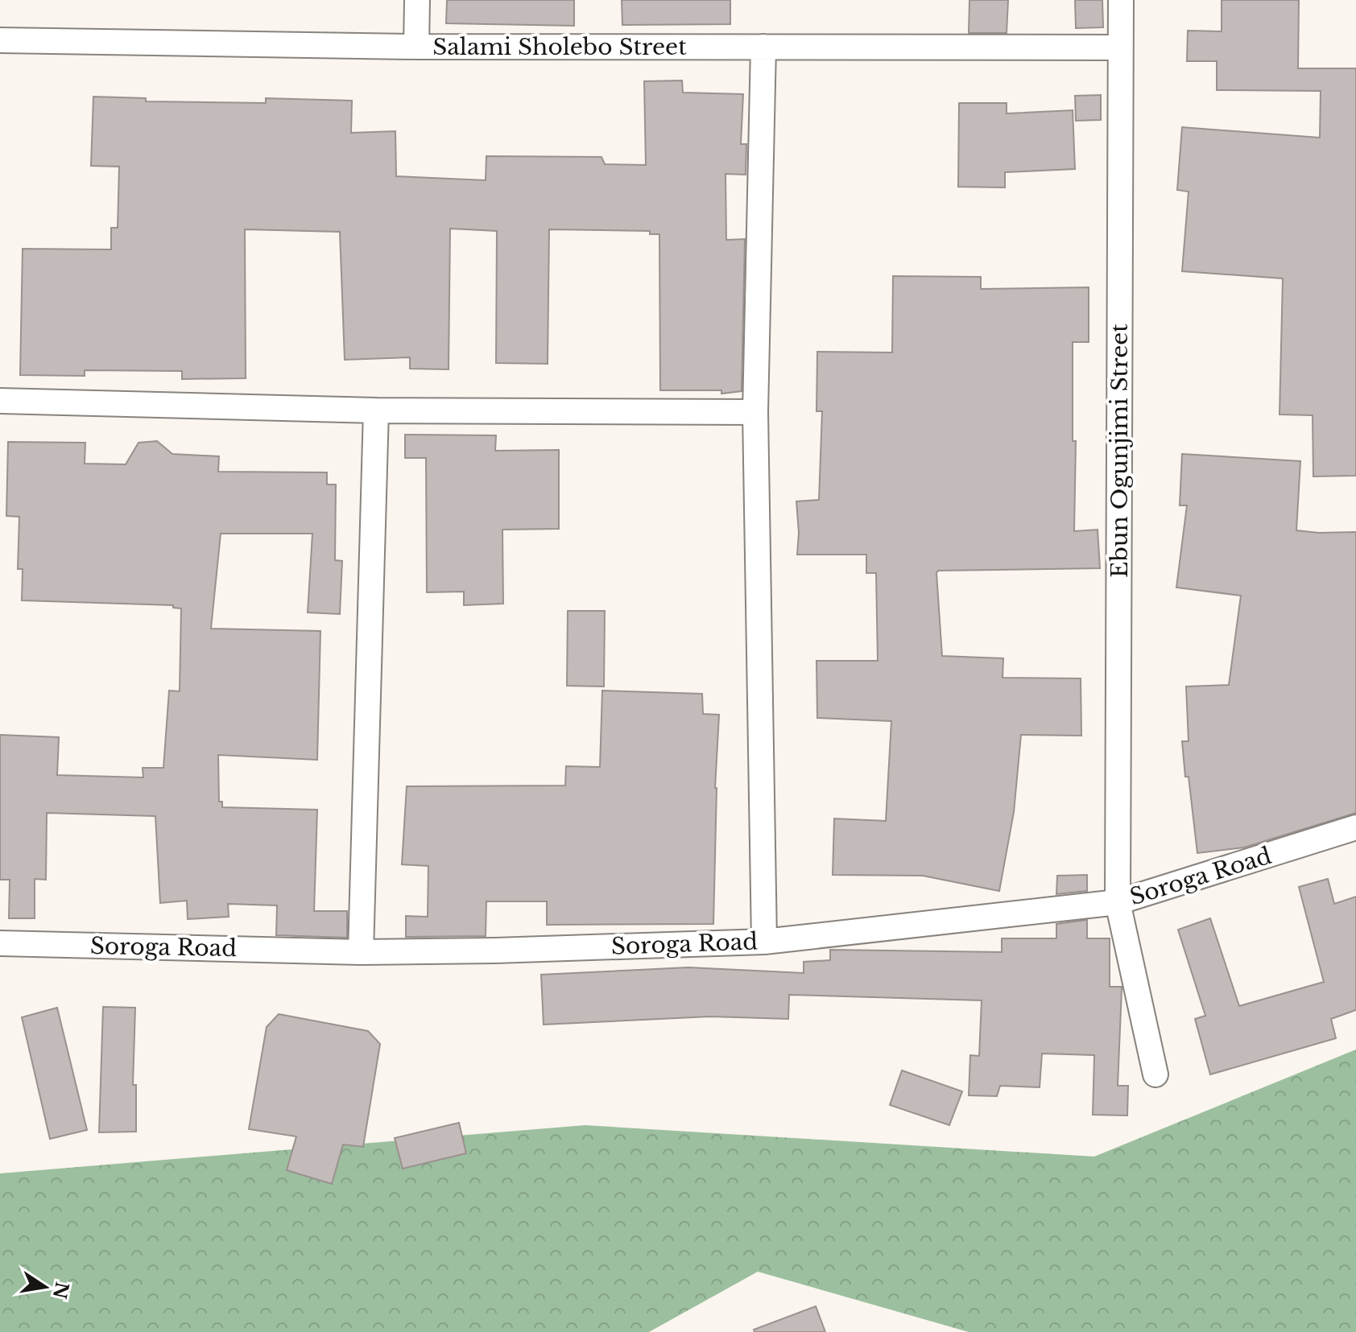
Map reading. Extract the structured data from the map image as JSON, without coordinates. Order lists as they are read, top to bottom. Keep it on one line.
{"streets":{"street":["Salami Sholebo Street","Ebun Ogunjimi Street","Soroga Road"]},"crossings":[["Salami Sholebo Street","Ebun Ogunjimi Street"],["Ebun Ogunjimi Street","Soroga Road"]],"north":"right"}
